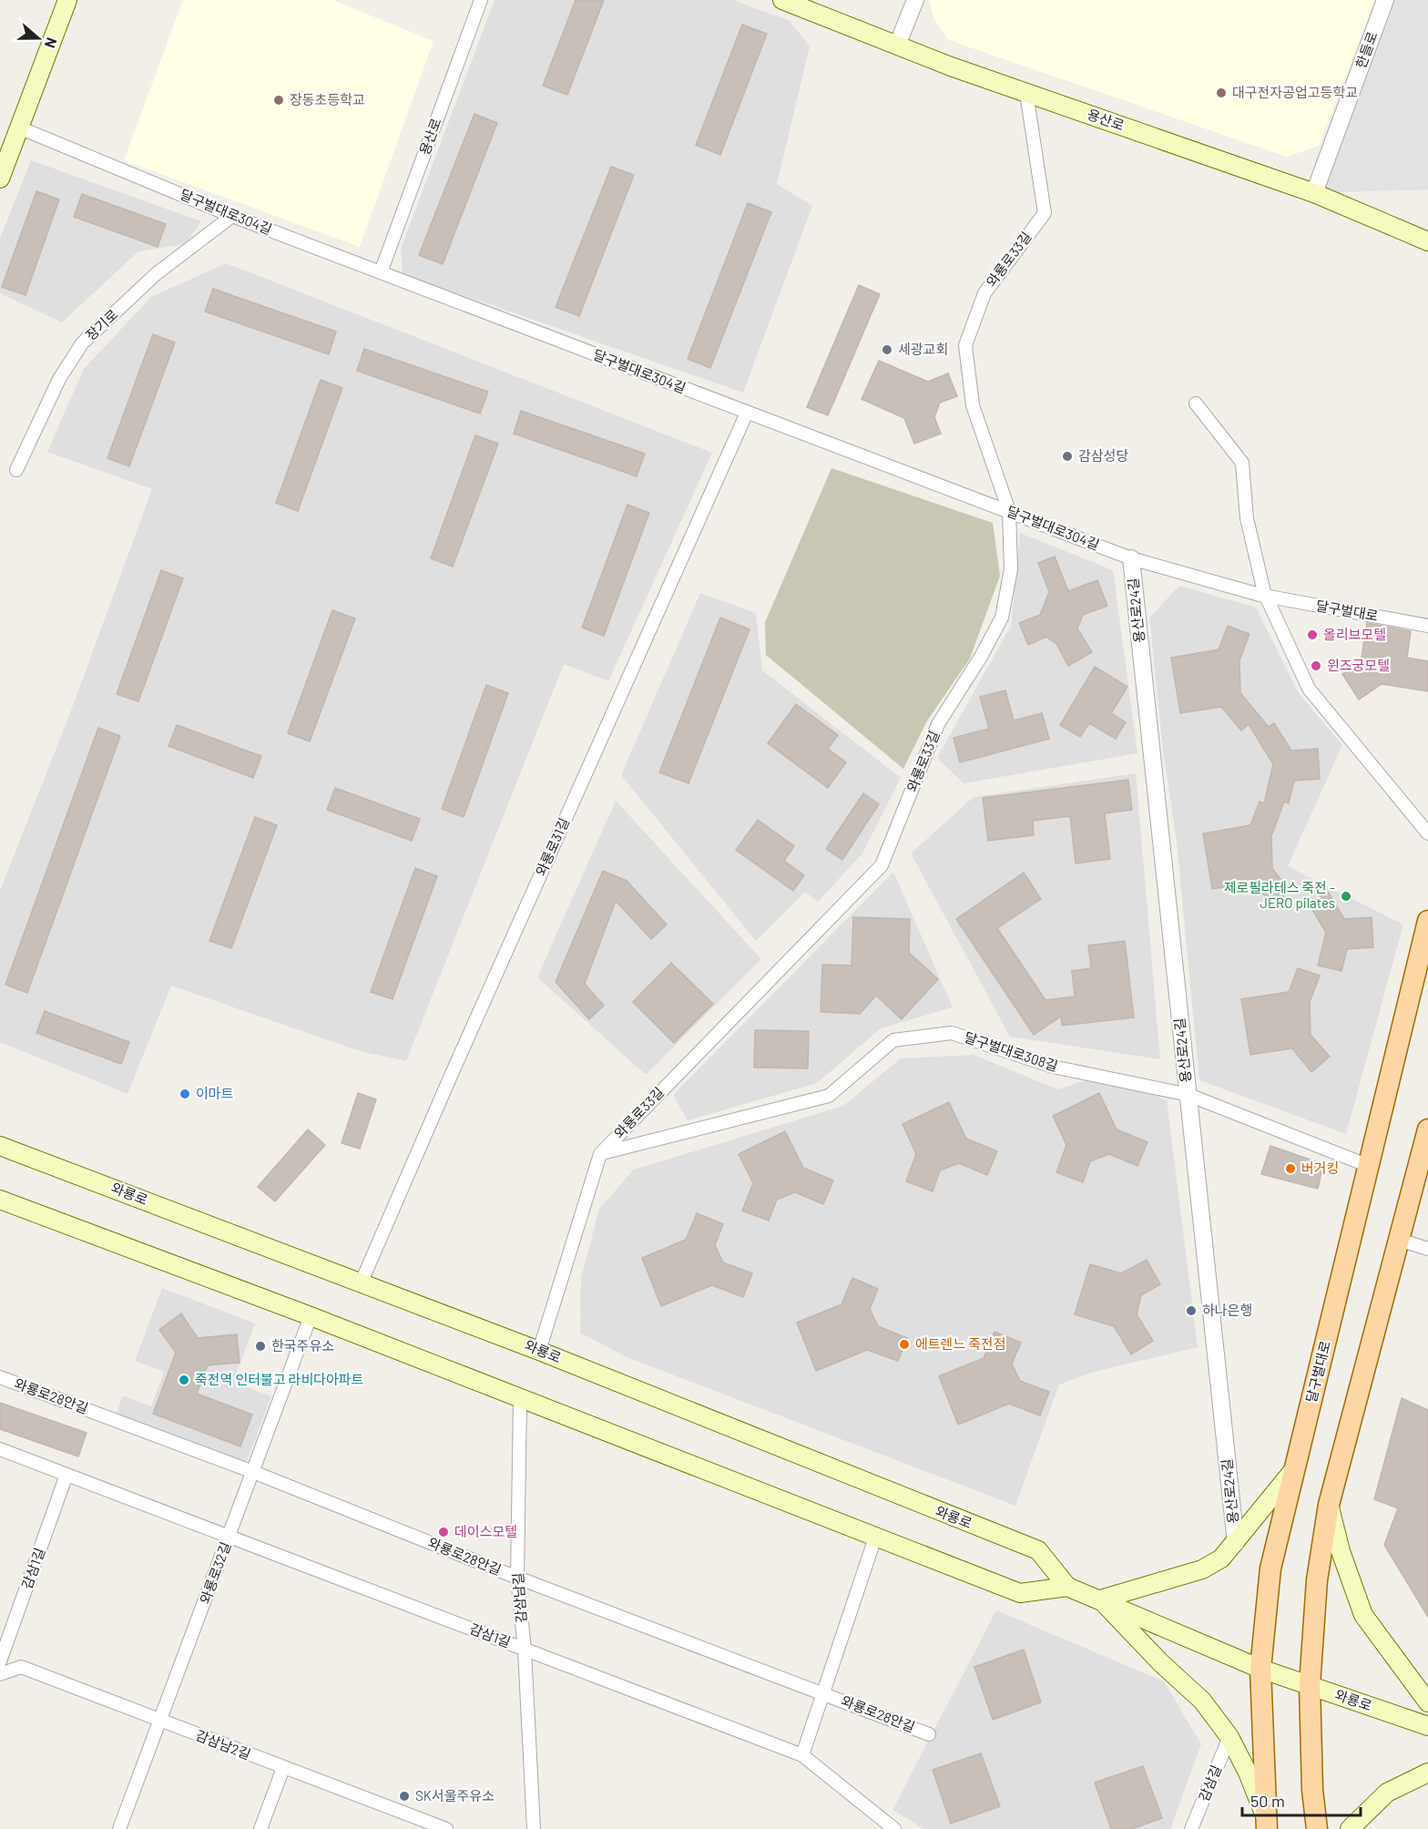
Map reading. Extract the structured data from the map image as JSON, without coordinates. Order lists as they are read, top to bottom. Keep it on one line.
{"streets":{"main road":["용산로","달구벌대로","와룡로"],"street":["한들로","달구벌대로304길","와룡로33길","장기로","용산로24길","와룡로31길","달구벌대로308길","와룡로28안길","감삼1길","와룡로32길","감삼남길","감삼남2길","감삼길"]},"crossings":[["한들로","용산로"],["용산로","달구벌대로304길"],["용산로","와룡로33길"],["달구벌대로304길","와룡로33길"],["달구벌대로304길","장기로"],["달구벌대로304길","용산로24길"],["달구벌대로304길","달구벌대로"],["달구벌대로304길","와룡로31길"],["와룡로33길","달구벌대로308길"],["와룡로33길","와룡로"],["용산로24길","달구벌대로308길"],["달구벌대로","달구벌대로308길"],["달구벌대로","와룡로"],["와룡로31길","와룡로"],["와룡로","와룡로32길"],["와룡로","감삼남길"],["와룡로28안길","와룡로32길"],["와룡로28안길","감삼남길"],["감삼1길","와룡로32길"],["감삼1길","감삼남길"],["와룡로32길","감삼남2길"]],"places":["대구전자공업고등학교","장동초등학교","세광교회","감삼성당","올리브모텔","윈즈궁모텔","제로필라테스 죽전 - JERO pilates","이마트","버거킹","하나은행","에트렌느 죽전점","한국주유소","죽전역 인터불고 라비다아파트","데이스모텔","SK서울주유소"],"scale_bar":"50 m","north":"right"}
